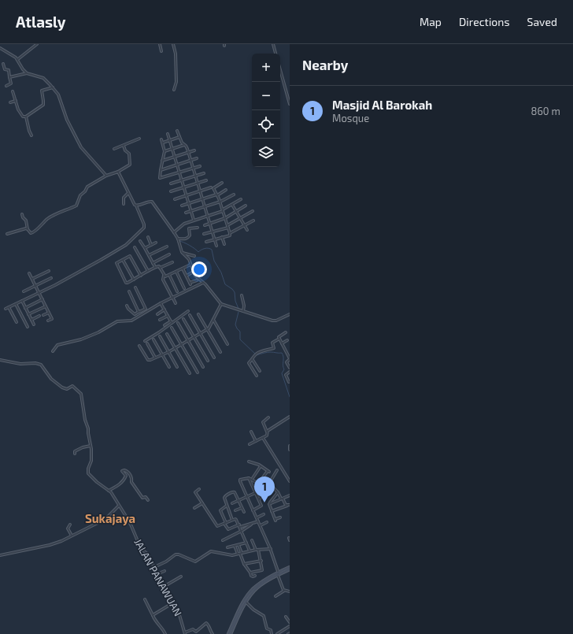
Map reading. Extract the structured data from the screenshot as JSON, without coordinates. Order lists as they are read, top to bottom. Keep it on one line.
{"streets":{"street":["JALAN PANAWUAN"]},"districts":["Sukajaya"],"page":{"header":"Atlasly","nav":["Map","Directions","Saved"],"heading":"Nearby","map_buttons":["+","−"],"list":[{"mark":"1","name":"Masjid Al Barokah","note":"Mosque","value":"860 m"}],"pins":"1"}}
